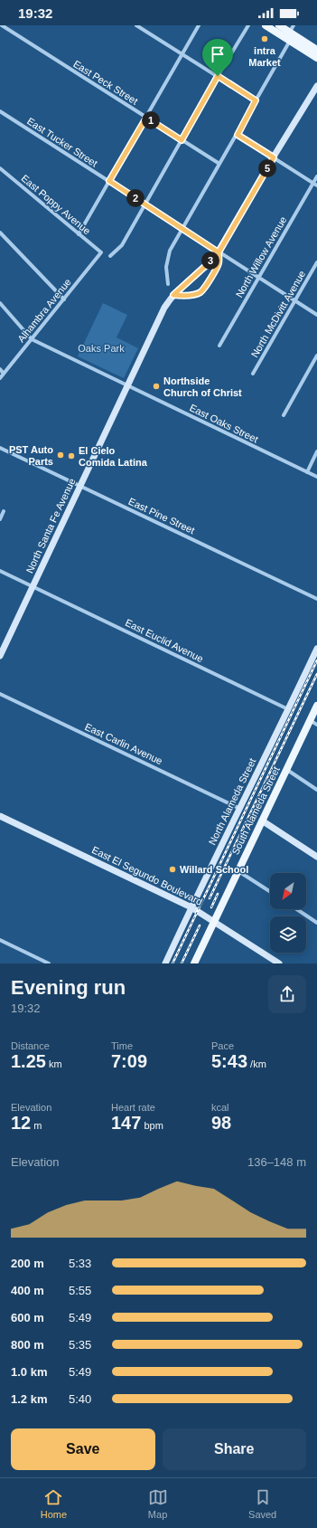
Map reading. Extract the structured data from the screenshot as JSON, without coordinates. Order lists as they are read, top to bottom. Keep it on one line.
{"streets":{"main road":["North Santa Fe Avenue","North Alameda Street","South Alameda Street","East El Segundo Boulevard"],"street":["East Peck Street","East Tucker Street","East Poppy Avenue","North Willow Avenue","Alhambra Avenue","North McDivitt Avenue","East Oaks Street","East Pine Street","East Euclid Avenue","East Carlin Avenue"]},"crossings":[["East Tucker Street","North Willow Avenue"],["East Tucker Street","North McDivitt Avenue"],["East Tucker Street","North Santa Fe Avenue"],["East Poppy Avenue","Alhambra Avenue"],["Alhambra Avenue","East Oaks Street"],["East Oaks Street","North Santa Fe Avenue"],["East Pine Street","North Santa Fe Avenue"],["North Santa Fe Avenue","East Euclid Avenue"],["East Euclid Avenue","North Alameda Street"],["East Carlin Avenue","North Alameda Street"],["North Alameda Street","East El Segundo Boulevard"],["South Alameda Street","East El Segundo Boulevard"]],"parks":["Oaks Park"],"places":["intra Market","Northside Church of Christ","PST Auto Parts","El Cielo Comida Latina","Willard School"],"north":"bottom left","page":{"status":"19:32","pins":["1","5","2","3"],"heading":["Evening run","19:32"],"stats":[["Distance","1.25 km"],["Time","7:09"],["Pace","5:43 /km"],["Elevation","12 m"],["Heart rate","147 bpm"],["kcal","98"]],"chart":["Elevation","136–148 m"],"list":[{"name":"200 m","note":"5:33"},{"name":"400 m","note":"5:55"},{"name":"600 m","note":"5:49"},{"name":"800 m","note":"5:35"},{"name":"1.0 km","note":"5:49"},{"name":"1.2 km","note":"5:40"}],"buttons":["Save","Share"],"tabs":["Home","Map","Saved"]}}
